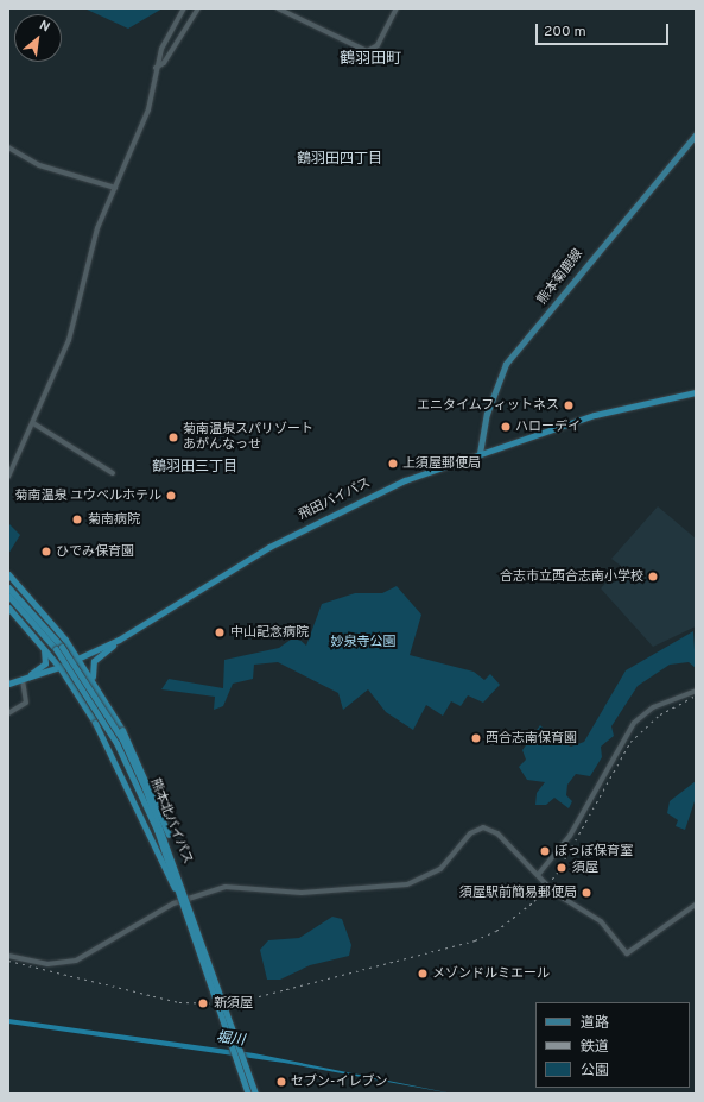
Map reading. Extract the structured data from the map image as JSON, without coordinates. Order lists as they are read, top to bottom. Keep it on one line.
{"streets":{"highway":["飛田バイパス","熊本北バイパス"],"main road":["熊本菊鹿線"]},"crossings":[["熊本菊鹿線","飛田バイパス"]],"districts":["鶴羽田町","鶴羽田四丁目","鶴羽田三丁目"],"water":["堀川"],"parks":["妙泉寺公園"],"places":["エニタイムフィットネス","ハローデイ","菊南温泉スパリゾート あがんなっせ","上須屋郵便局","菊南温泉 ユウベルホテル","菊南病院","ひでみ保育園","合志市立西合志南小学校","中山記念病院","西合志南保育園","ぽっぽ保育室","須屋","須屋駅前簡易郵便局","メゾンドルミエール","新須屋","セブン-イレブン"],"legend":["道路","鉄道","公園"],"scale_bar":"200 m","north":"top right"}
